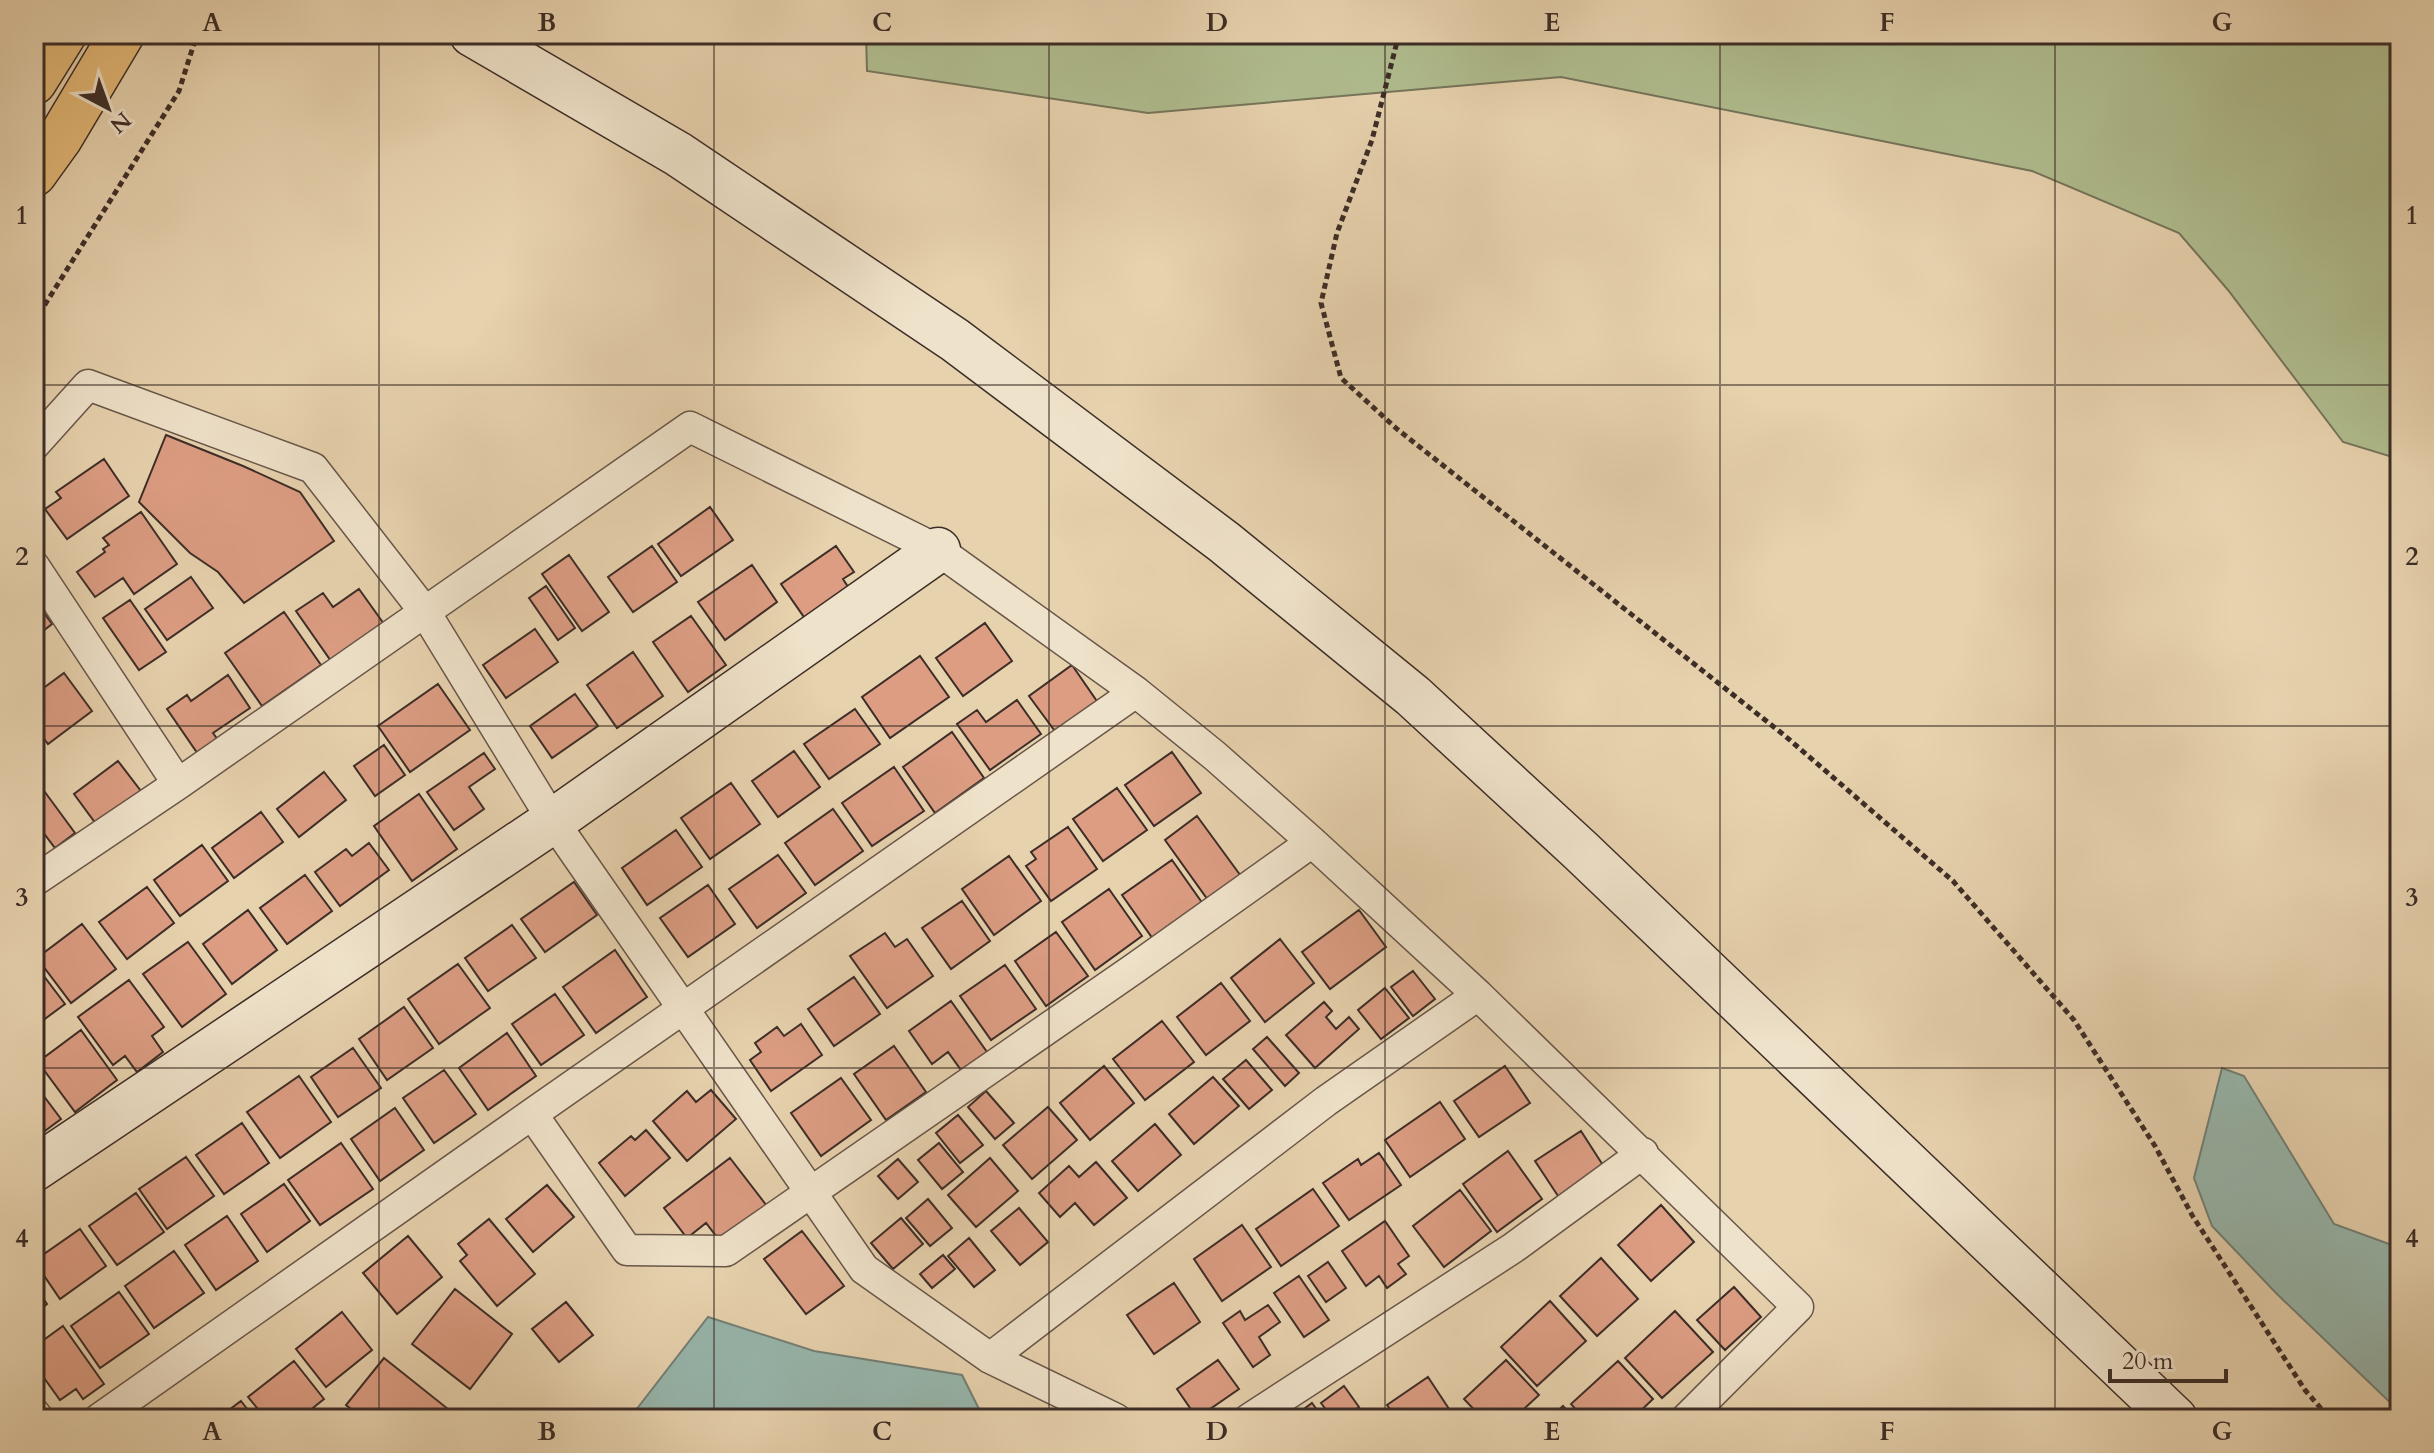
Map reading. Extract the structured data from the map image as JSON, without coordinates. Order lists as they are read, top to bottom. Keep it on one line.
{"scale_bar":"20 m","north":"bottom right","grid":{"columns":["A","B","C","D","E","F","G"],"rows":["1","2","3","4"]}}
